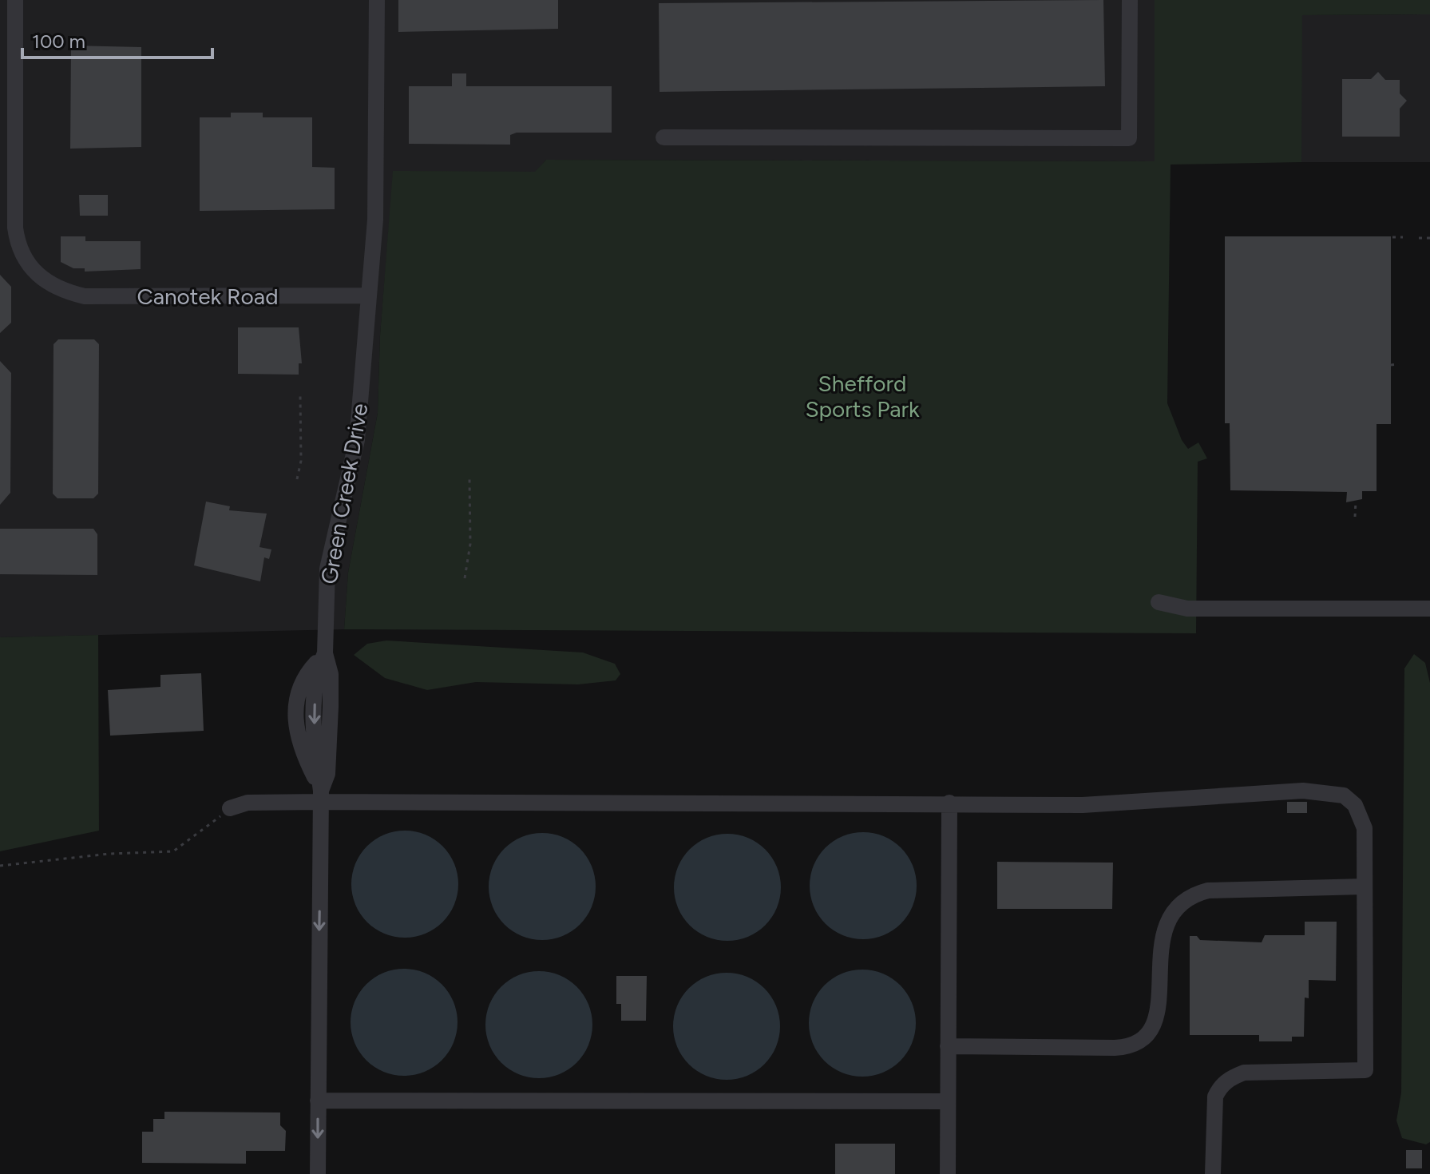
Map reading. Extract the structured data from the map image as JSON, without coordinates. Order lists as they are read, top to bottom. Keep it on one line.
{"streets":{"street":["Canotek Road","Green Creek Drive"]},"crossings":[["Canotek Road","Green Creek Drive"]],"one_way":["Green Creek Drive"],"parks":["Shefford Sports Park"],"scale_bar":"100 m"}
